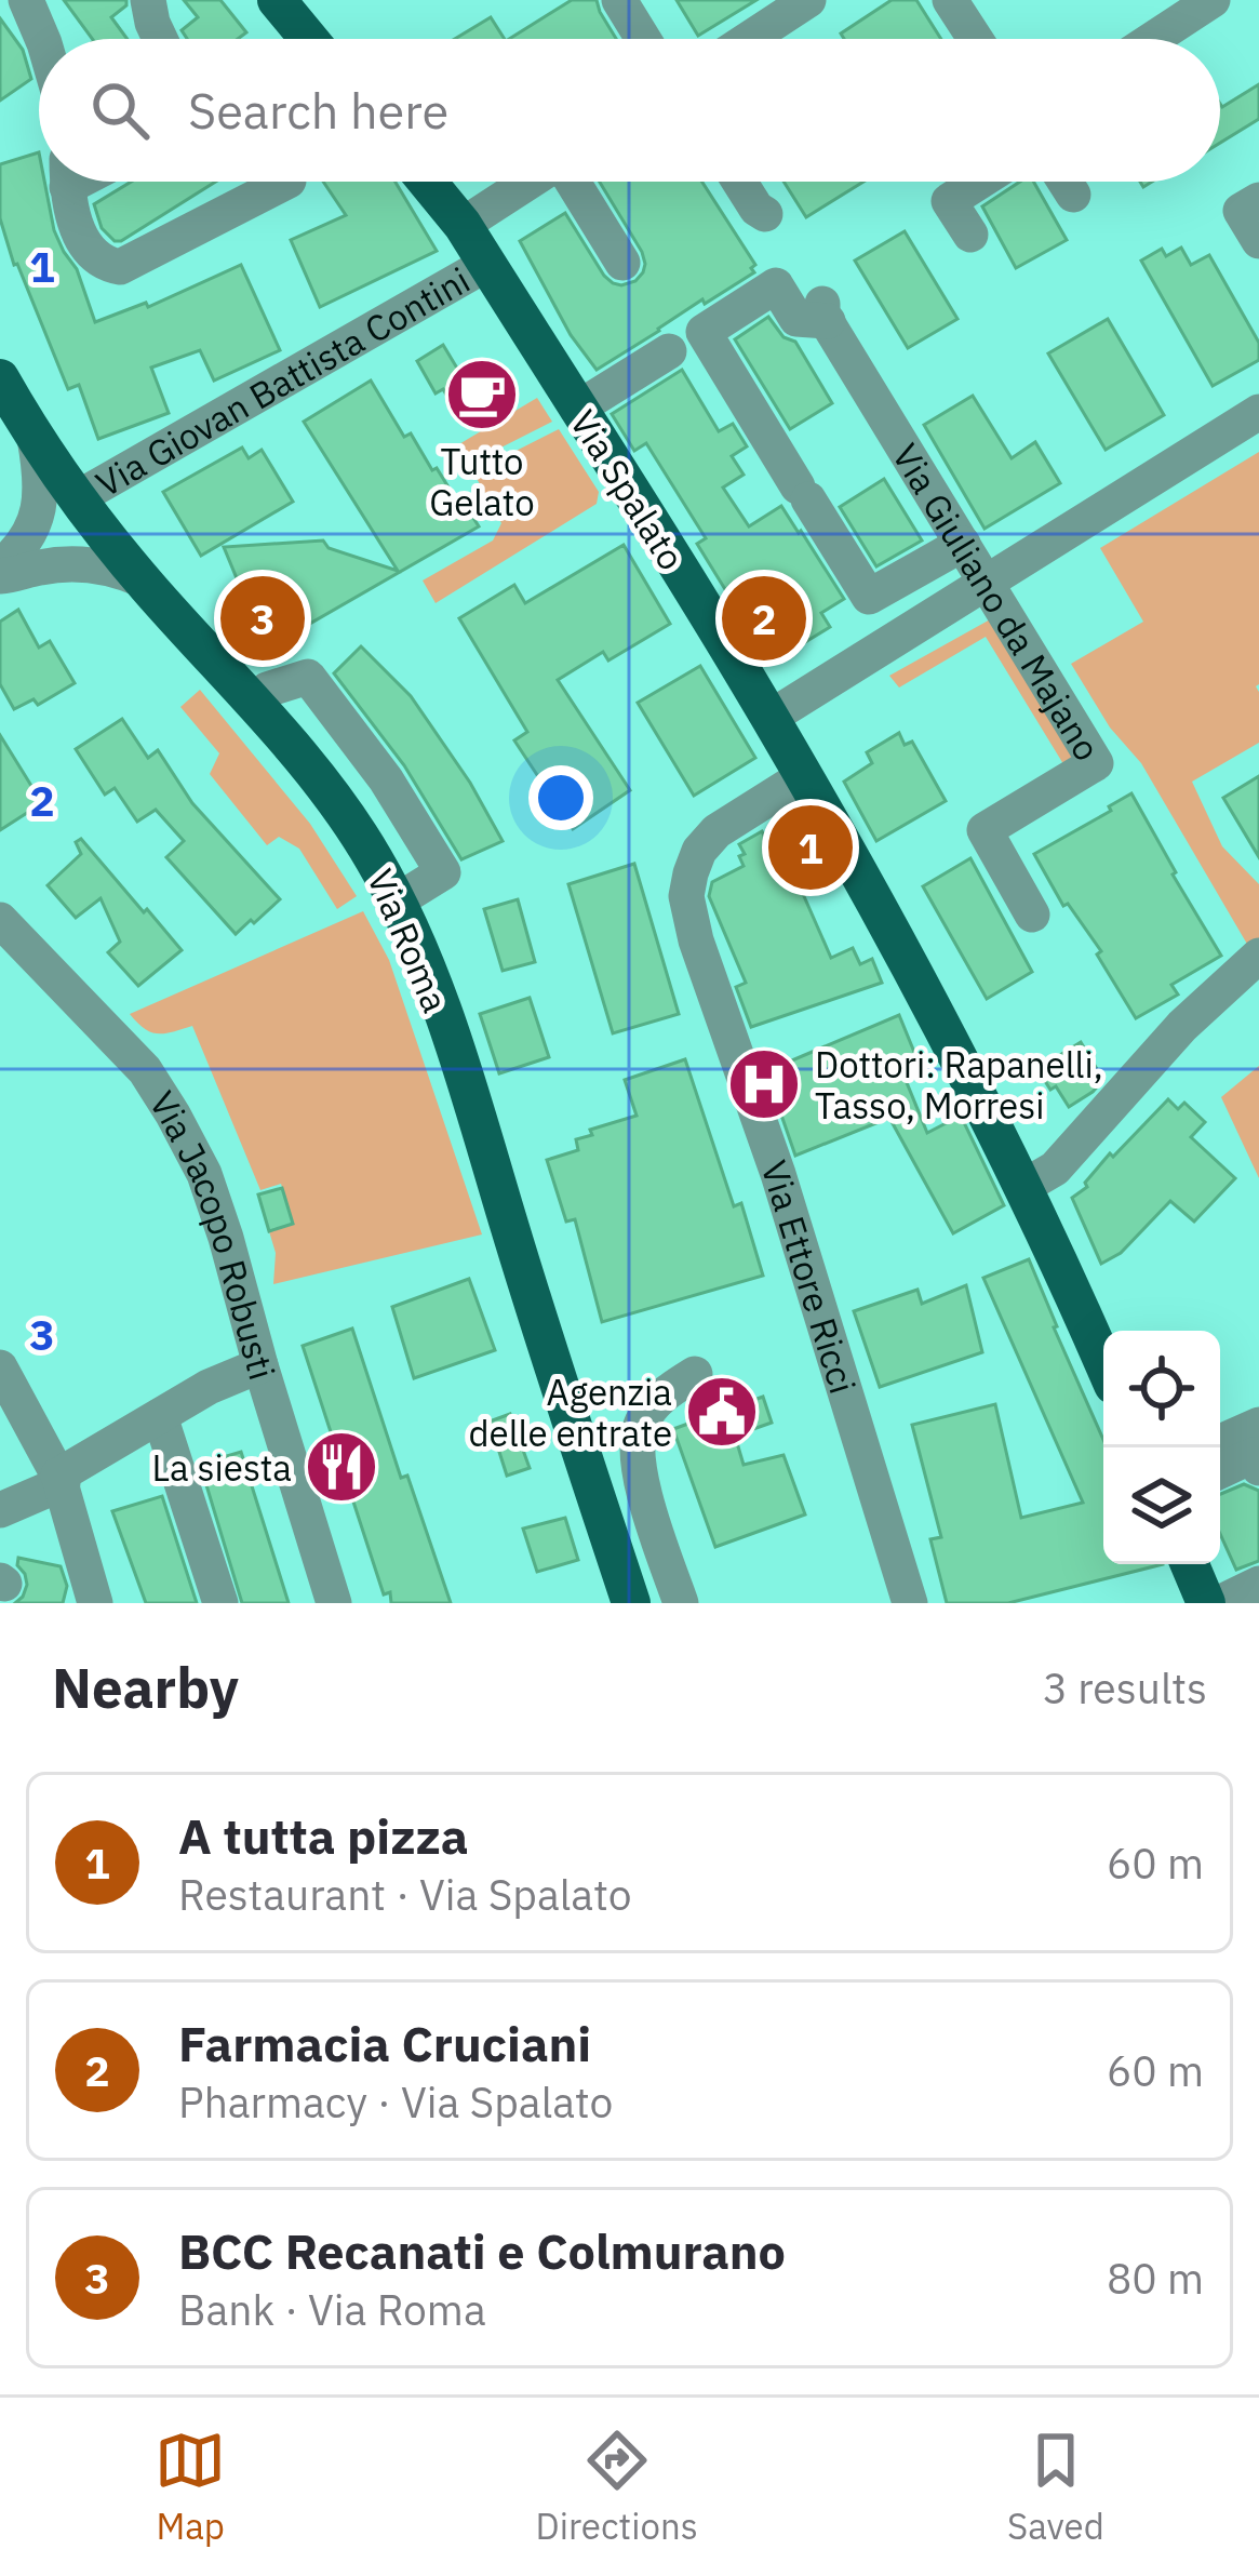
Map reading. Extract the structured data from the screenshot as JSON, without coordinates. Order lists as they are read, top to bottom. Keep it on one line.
{"streets":{"main road":["Via Spalato","Via Roma"],"street":["Via Giovan Battista Contini","Via Giuliano da Majano","Via Jacopo Robusti","Via Ettore Ricci"]},"crossings":[["Via Giovan Battista Contini","Via Spalato"],["Via Giovan Battista Contini","Via Roma"],["Via Spalato","Via Ettore Ricci"]],"places":{"cafe":["Tutto Gelato"],"hospital":["Dottori: Rapanelli, Tasso, Morresi"],"public building":["Agenzia delle entrate"],"restaurant":["La siesta"]},"page":{"search":"Search here","pins":["2","3","1"],"heading":["Nearby","3 results"],"list":[{"mark":"1","name":"A tutta pizza","note":"Restaurant · Via Spalato","value":"60 m"},{"mark":"2","name":"Farmacia Cruciani","note":"Pharmacy · Via Spalato","value":"60 m"},{"mark":"3","name":"BCC Recanati e Colmurano","note":"Bank · Via Roma","value":"80 m"}],"nav":["Map","Directions","Saved"]},"grid":{"rows":["1","2","3"]}}
